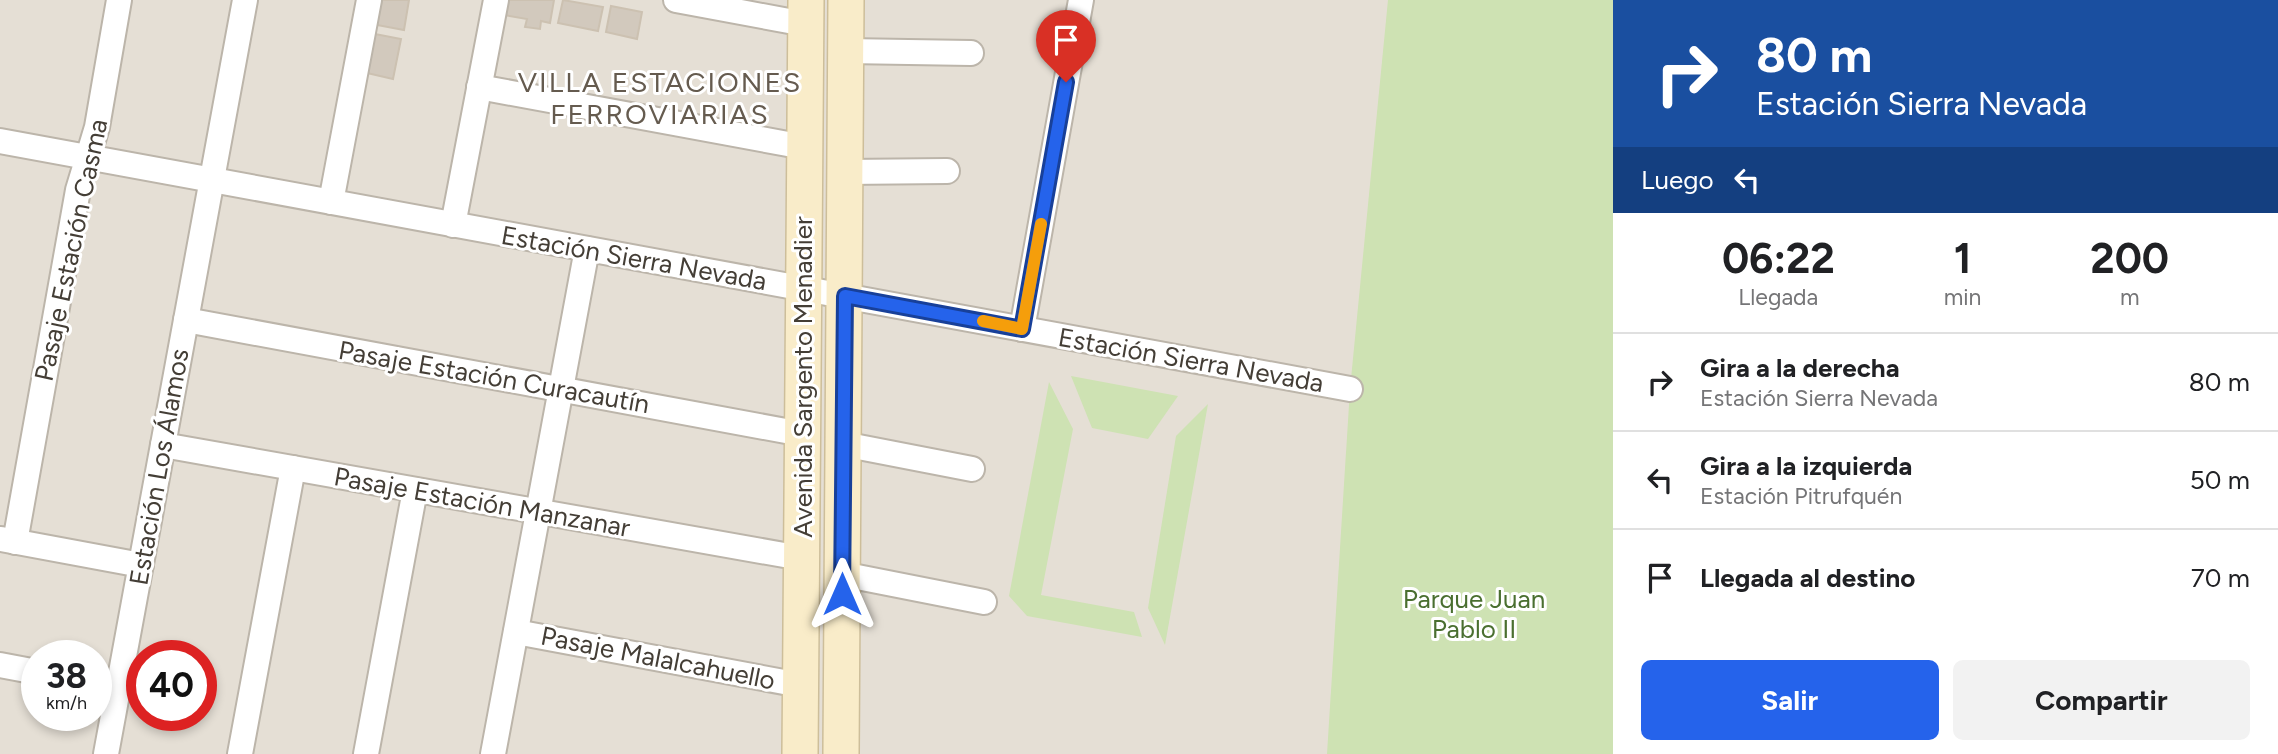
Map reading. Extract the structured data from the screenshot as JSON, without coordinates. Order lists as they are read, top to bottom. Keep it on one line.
{"streets":{"street":["Pasaje Estación Casma","Estación Sierra Nevada","Pasaje Estación Curacautín","Avenida Sargento Menadier","Estación Los Álamos","Pasaje Estación Manzanar","Pasaje Malalcahuello"]},"crossings":[["Pasaje Estación Casma","Estación Sierra Nevada"],["Estación Sierra Nevada","Avenida Sargento Menadier"],["Estación Sierra Nevada","Estación Los Álamos"],["Pasaje Estación Curacautín","Avenida Sargento Menadier"],["Pasaje Estación Curacautín","Estación Los Álamos"],["Avenida Sargento Menadier","Pasaje Estación Manzanar"],["Avenida Sargento Menadier","Pasaje Malalcahuello"],["Estación Los Álamos","Pasaje Estación Manzanar"]],"districts":["VILLA ESTACIONES FERROVIARIAS"],"parks":["Parque Juan Pablo II"],"page":{"turn":["80 m","Estación Sierra Nevada"],"then":"Luego","eta":["06:22","Llegada","1","min","200","m"],"list":[{"name":"Gira a la derecha","note":"Estación Sierra Nevada","value":"80 m"},{"name":"Gira a la izquierda","note":"Estación Pitrufquén","value":"50 m"},{"name":"Llegada al destino","value":"70 m"}],"speed":"38 km/h","limit":"40","buttons":["Salir","Compartir"]}}
